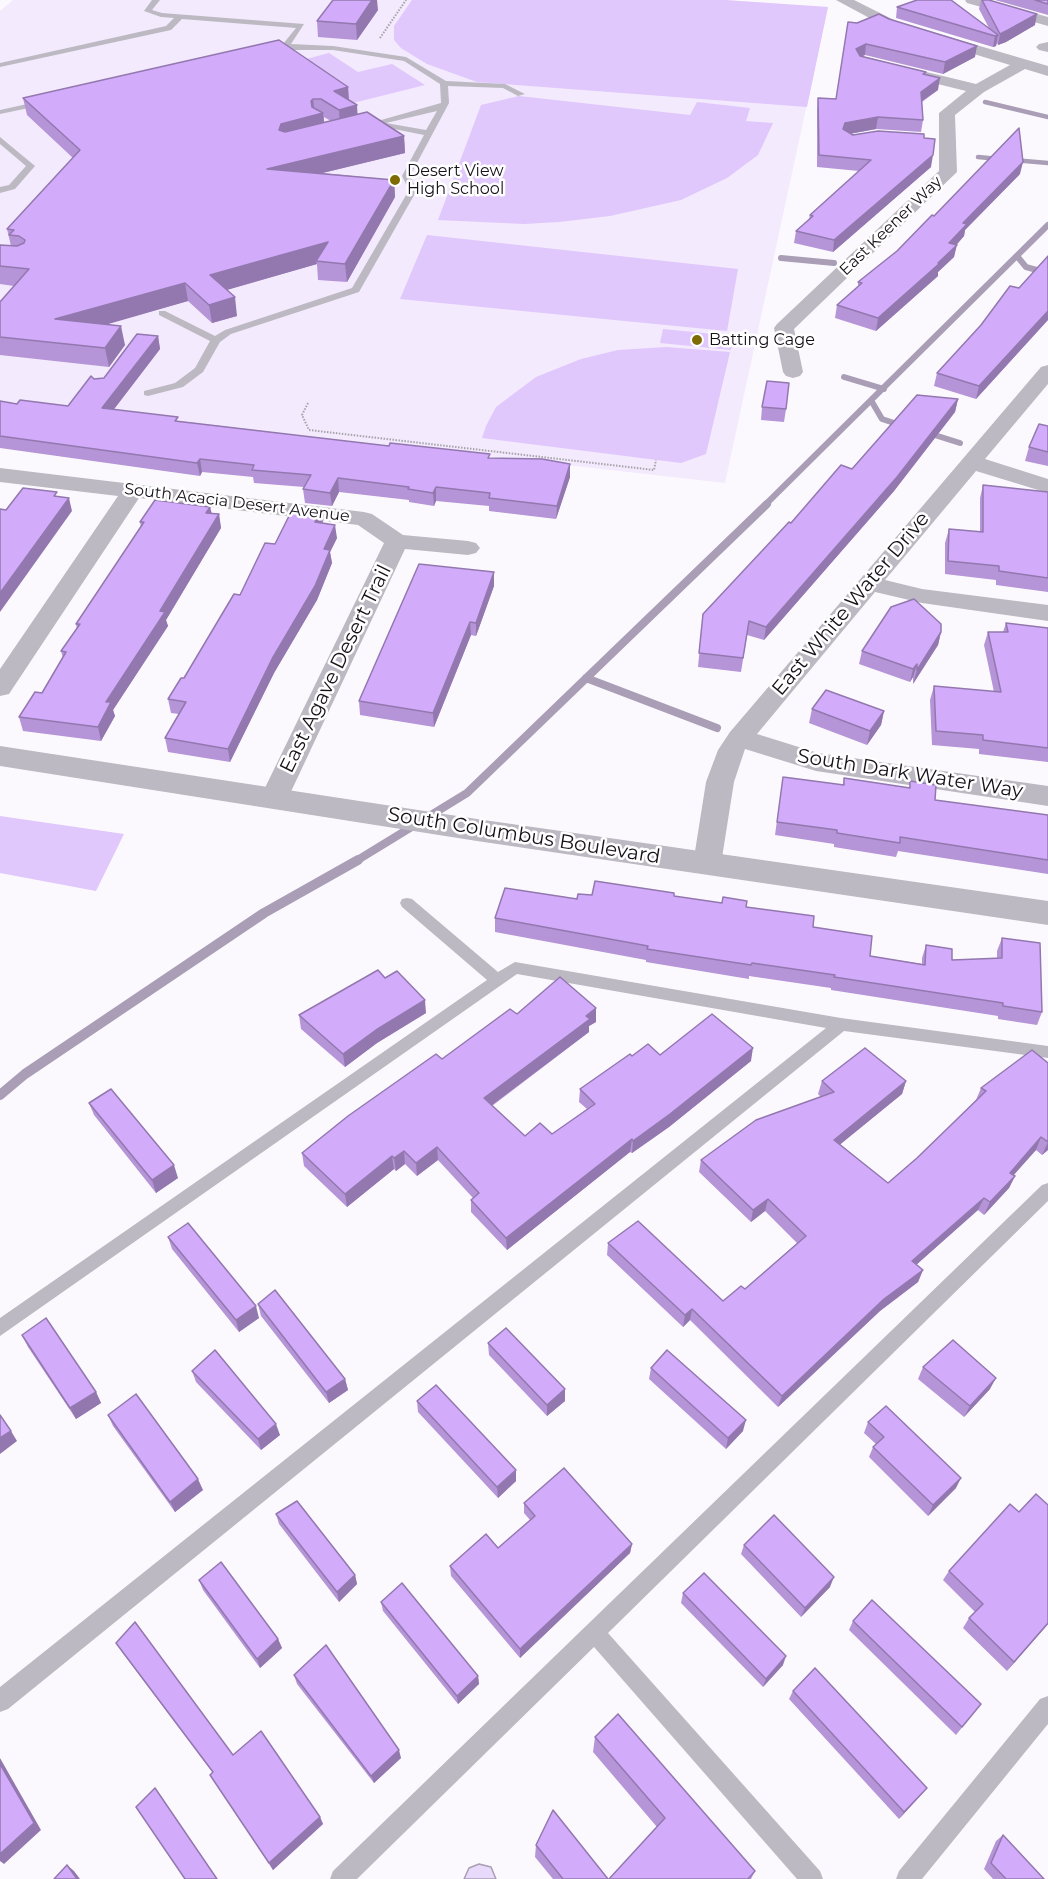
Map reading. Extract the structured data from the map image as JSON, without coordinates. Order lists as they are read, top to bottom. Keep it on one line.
{"streets":{"street":["East Keener Way","South Acacia Desert Avenue","East White Water Drive","East Agave Desert Trail","South Dark Water Way","South Columbus Boulevard"]},"crossings":[["South Acacia Desert Avenue","East Agave Desert Trail"],["East White Water Drive","South Dark Water Way"],["East White Water Drive","South Columbus Boulevard"],["East Agave Desert Trail","South Columbus Boulevard"]],"places":["Desert View High School","Batting Cage"]}
